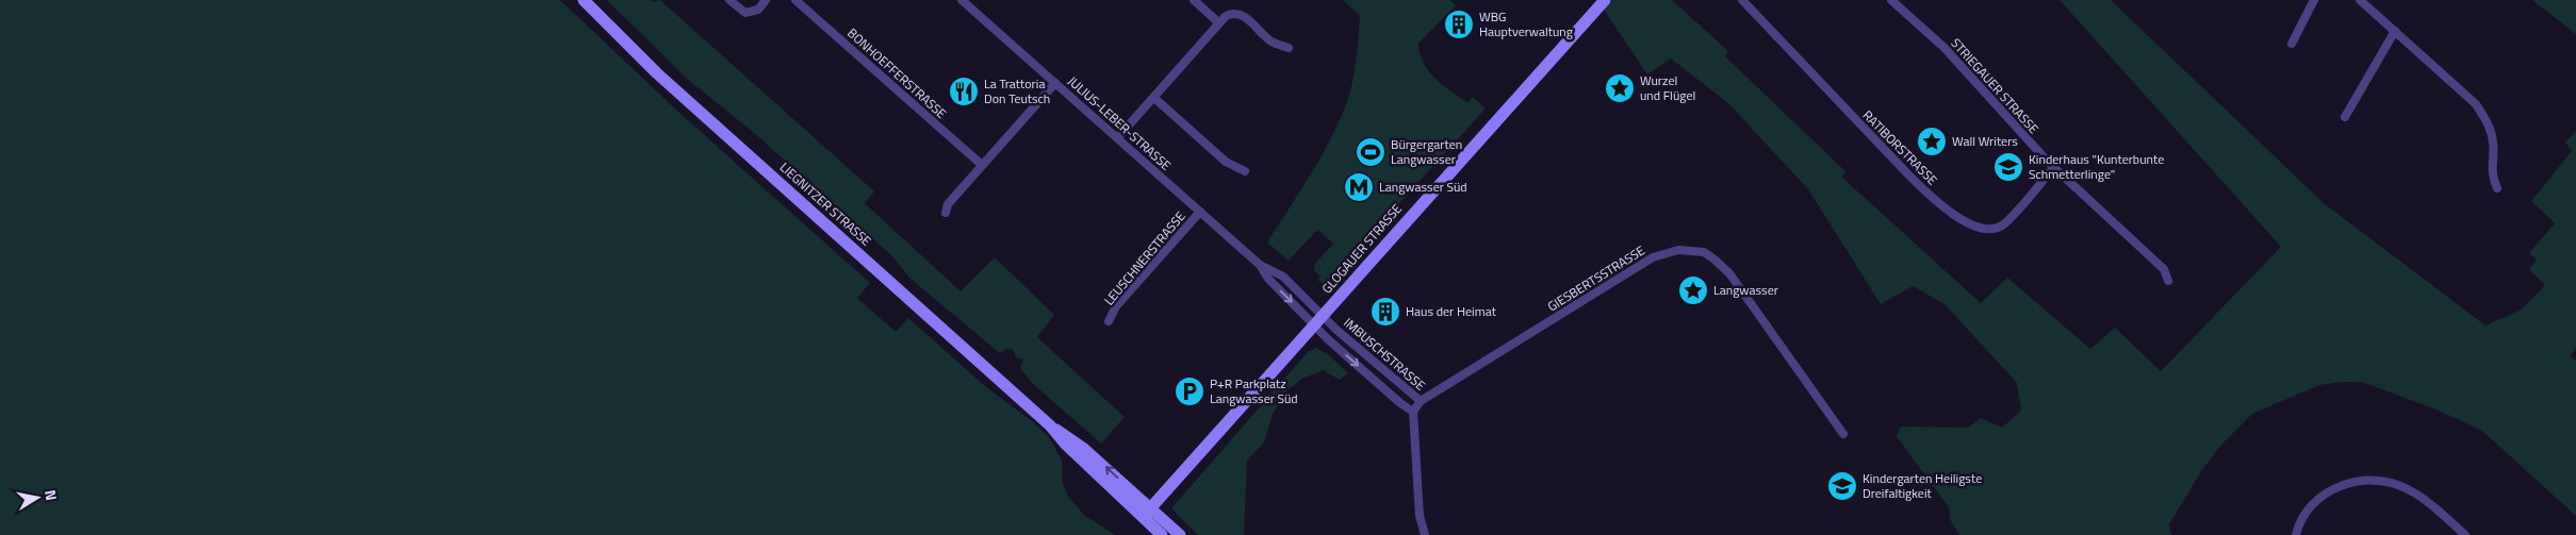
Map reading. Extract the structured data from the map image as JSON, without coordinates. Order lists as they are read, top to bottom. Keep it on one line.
{"streets":{"main road":["LIEGNITZER STRASSE","GLOGAUER STRASSE"],"street":["BONHOEFFERSTRASSE","STRIEGAUER STRASSE","JULIUS-LEBER-STRASSE","RATIBORSTRASSE","LEUSCHNERSTRASSE","GIESBERTSSTRASSE","IMBUSCHSTRASSE"]},"crossings":[["STRIEGAUER STRASSE","RATIBORSTRASSE"],["JULIUS-LEBER-STRASSE","GLOGAUER STRASSE"],["JULIUS-LEBER-STRASSE","LEUSCHNERSTRASSE"],["JULIUS-LEBER-STRASSE","IMBUSCHSTRASSE"],["LIEGNITZER STRASSE","GLOGAUER STRASSE"],["GLOGAUER STRASSE","IMBUSCHSTRASSE"],["GIESBERTSSTRASSE","IMBUSCHSTRASSE"]],"places":{"building":["WBG Hauptverwaltung","Haus der Heimat"],"place":["Wurzel und Flügel","Wall Writers","Langwasser"],"restaurant":["La Trattoria Don Teutsch"],"sports":["Bürgergarten Langwasser"],"school or university":["Kinderhaus \"Kunterbunte Schmetterlinge\"","Kindergarten Heiligste Dreifaltigkeit"],"metro station":["Langwasser Süd"],"parking":["P+R Parkplatz Langwasser Süd"]},"north":"right"}
